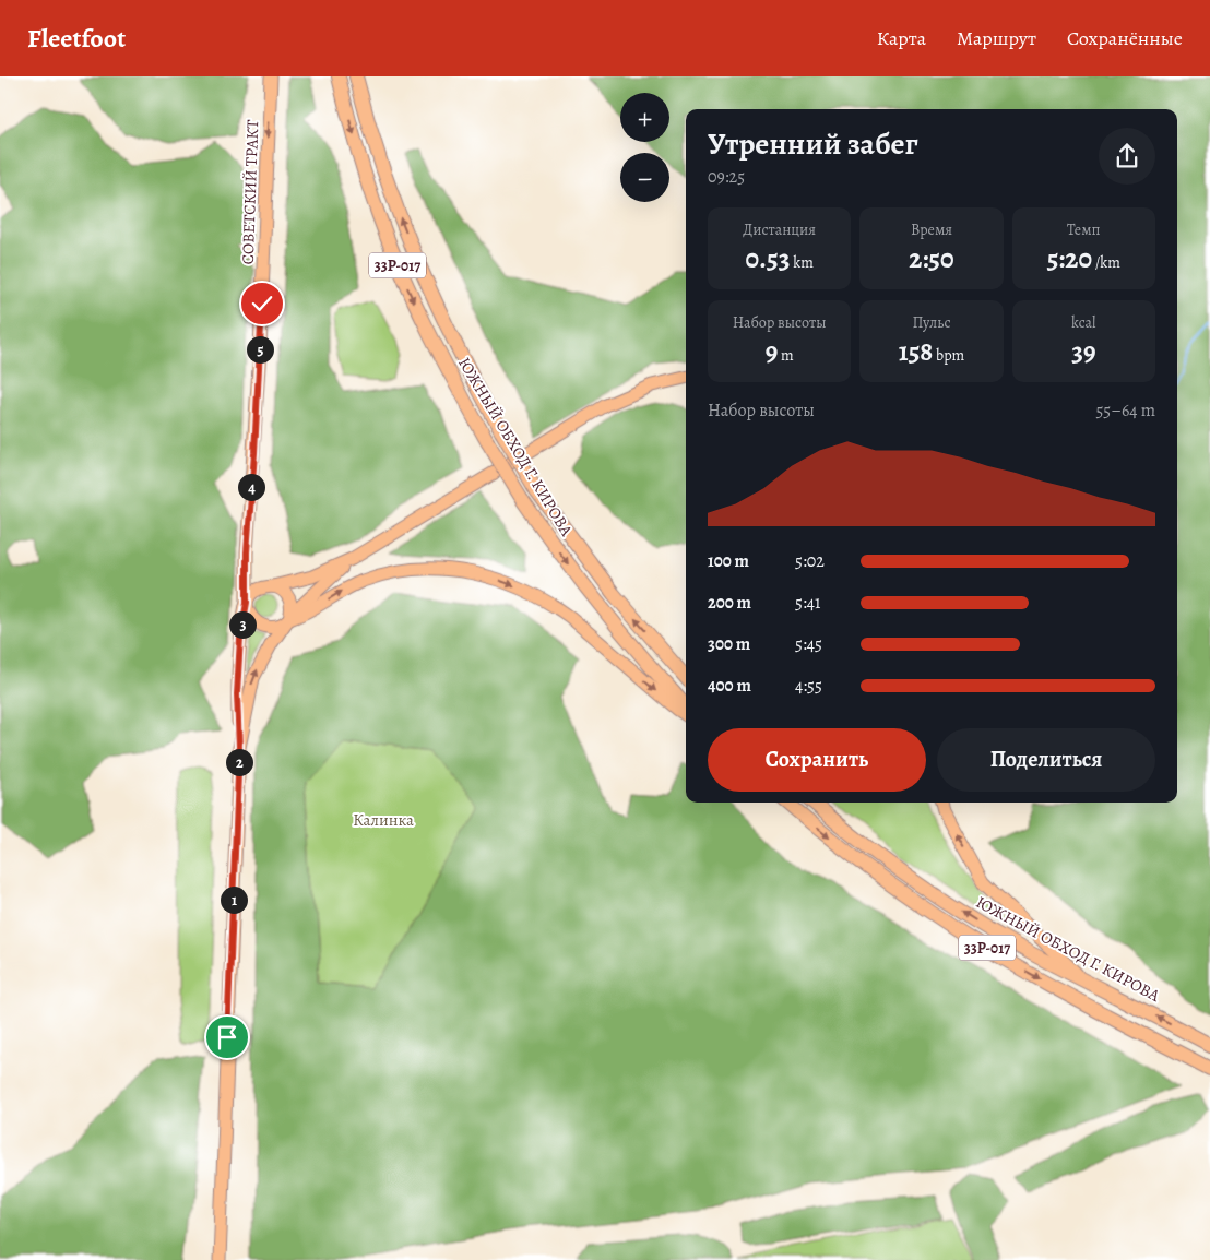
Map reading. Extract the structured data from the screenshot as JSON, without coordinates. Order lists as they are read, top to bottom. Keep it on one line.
{"streets":{"highway":["33Р-017","ЮЖНЫЙ ОБХОД Г. КИРОВА"],"main road":["СОВЕТСКИЙ ТРАКТ"]},"one_way":["СОВЕТСКИЙ ТРАКТ"],"parks":["Калинка"],"page":{"header":"Fleetfoot","nav":["Карта","Маршрут","Сохранённые"],"map_buttons":["+","−"],"heading":["Утренний забег","09:25"],"stats":[["Дистанция","0.53 km"],["Время","2:50"],["Темп","5:20 /km"],["Набор высоты","9 m"],["Пульс","158 bpm"],["kcal","39"]],"pins":["5","4","3","2","1"],"chart":["Набор высоты","55–64 m"],"list":[{"name":"100 m","note":"5:02"},{"name":"200 m","note":"5:41"},{"name":"300 m","note":"5:45"},{"name":"400 m","note":"4:55"}],"buttons":["Сохранить","Поделиться"]}}
